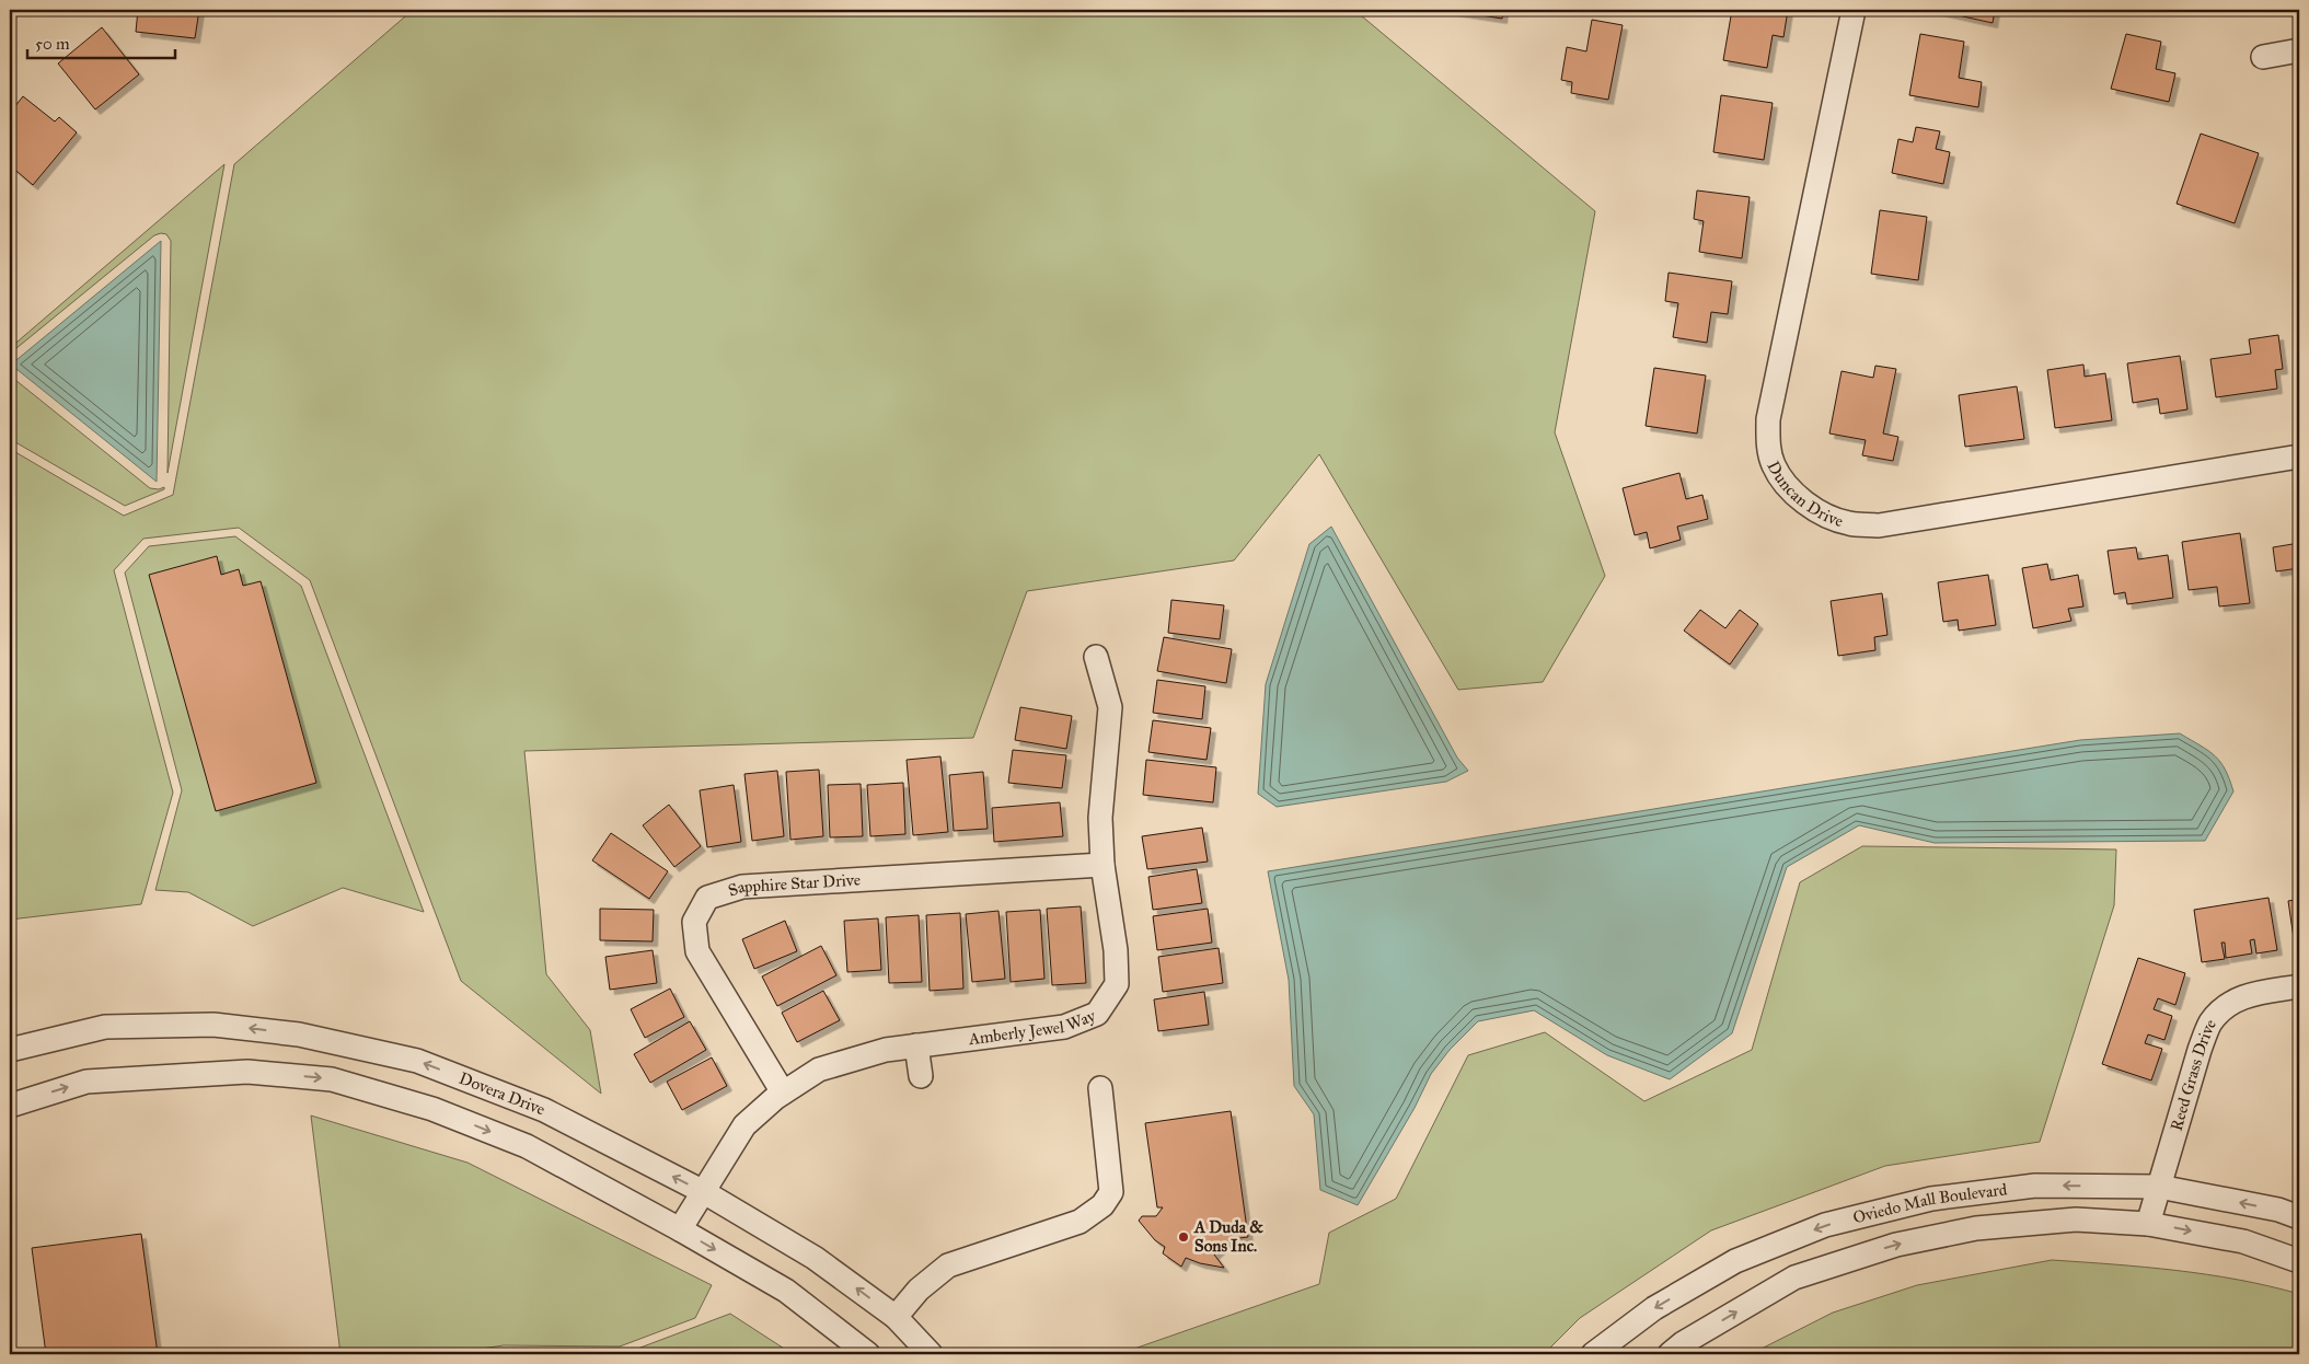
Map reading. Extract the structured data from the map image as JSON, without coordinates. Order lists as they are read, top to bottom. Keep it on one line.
{"streets":{"street":["Duncan Drive","Sapphire Star Drive","Amberly Jewel Way","Reed Grass Drive","Dovera Drive","Oviedo Mall Boulevard"]},"crossings":[["Sapphire Star Drive","Amberly Jewel Way"],["Amberly Jewel Way","Dovera Drive"],["Reed Grass Drive","Oviedo Mall Boulevard"]],"places":["A Duda & Sons Inc."],"scale_bar":"50 m"}
